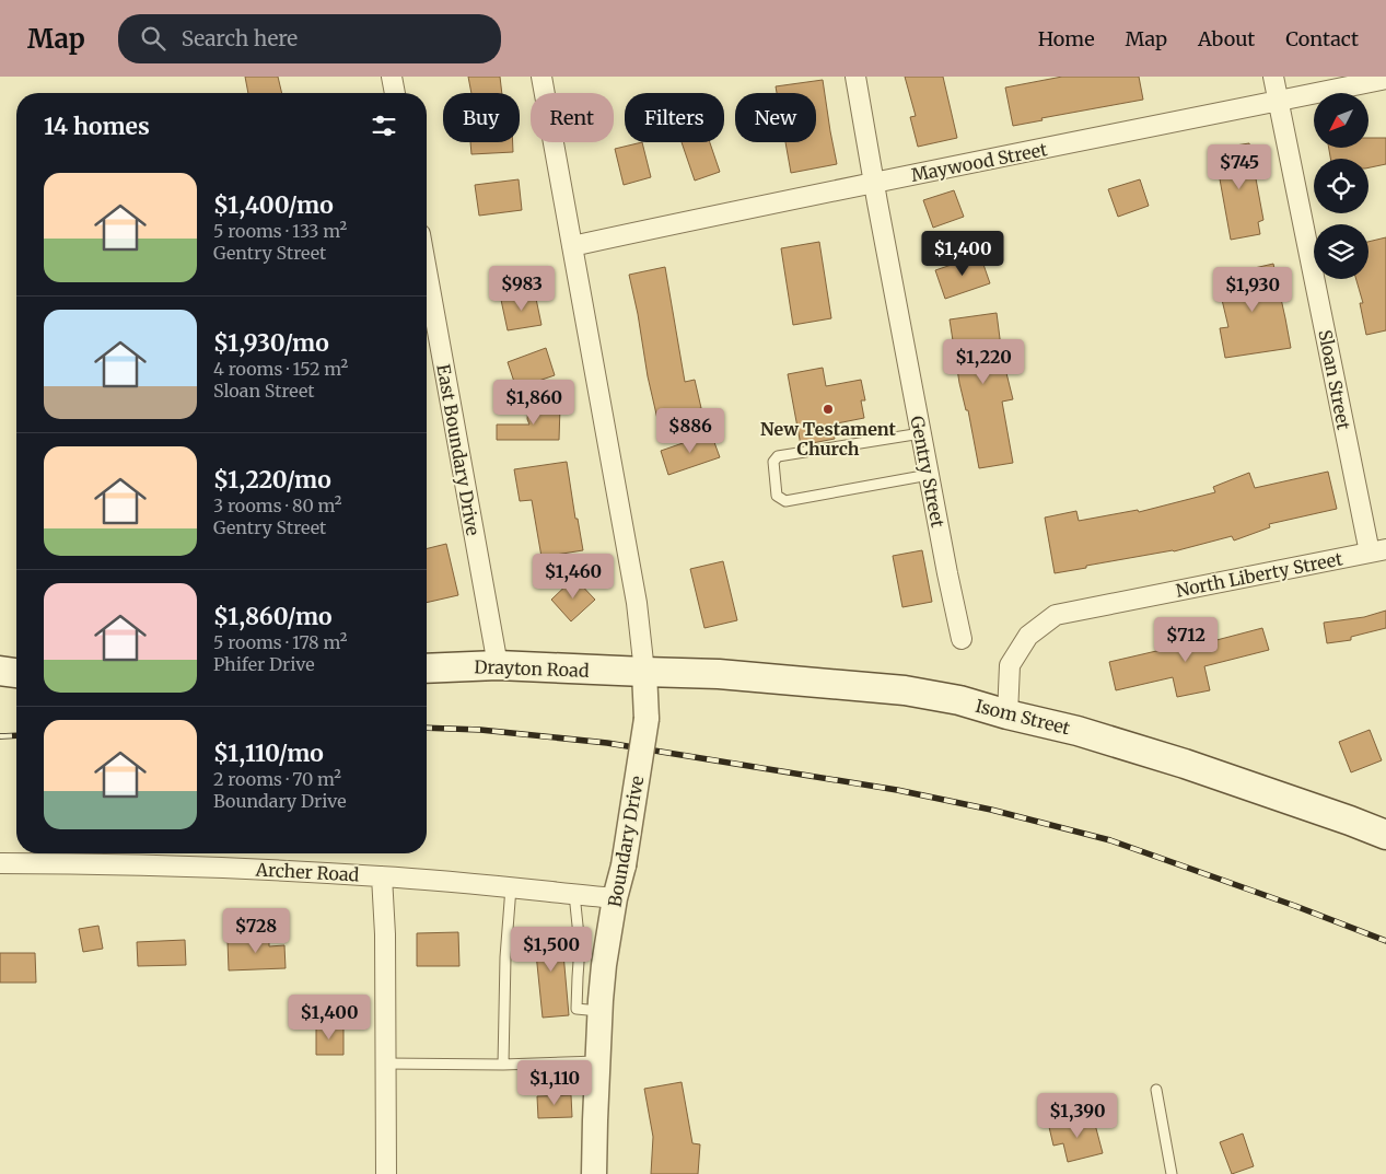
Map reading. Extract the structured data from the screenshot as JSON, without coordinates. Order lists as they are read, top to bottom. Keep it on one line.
{"streets":{"main road":["Drayton Road","Isom Street"],"street":["Maywood Street","Sloan Street","East Boundary Drive","Gentry Street","North Liberty Street","Boundary Drive","Archer Road"]},"crossings":[["Maywood Street","Sloan Street"],["Maywood Street","Gentry Street"],["Sloan Street","North Liberty Street"],["East Boundary Drive","Drayton Road"],["North Liberty Street","Isom Street"],["Drayton Road","Isom Street"],["Drayton Road","Boundary Drive"],["Isom Street","Boundary Drive"],["Boundary Drive","Archer Road"]],"places":["New Testament Church"],"north":"bottom left","page":{"header":"Map","search":"Search here","nav":["Home","Map","About","Contact"],"chip":["Buy","Rent","Filters","New"],"heading":"14 homes","price":["$745","$1,400","$983","$1,930","$1,220","$1,860","$886","$1,460","$712","$728","$1,500","$1,400","$1,110","$1,390"],"list":[{"name":"$1,400/mo","note":"5 rooms · 133 m² · Gentry Street"},{"name":"$1,930/mo","note":"4 rooms · 152 m² · Sloan Street"},{"name":"$1,220/mo","note":"3 rooms · 80 m² · Gentry Street"},{"name":"$1,860/mo","note":"5 rooms · 178 m² · Phifer Drive"},{"name":"$1,110/mo","note":"2 rooms · 70 m² · Boundary Drive"}]}}
